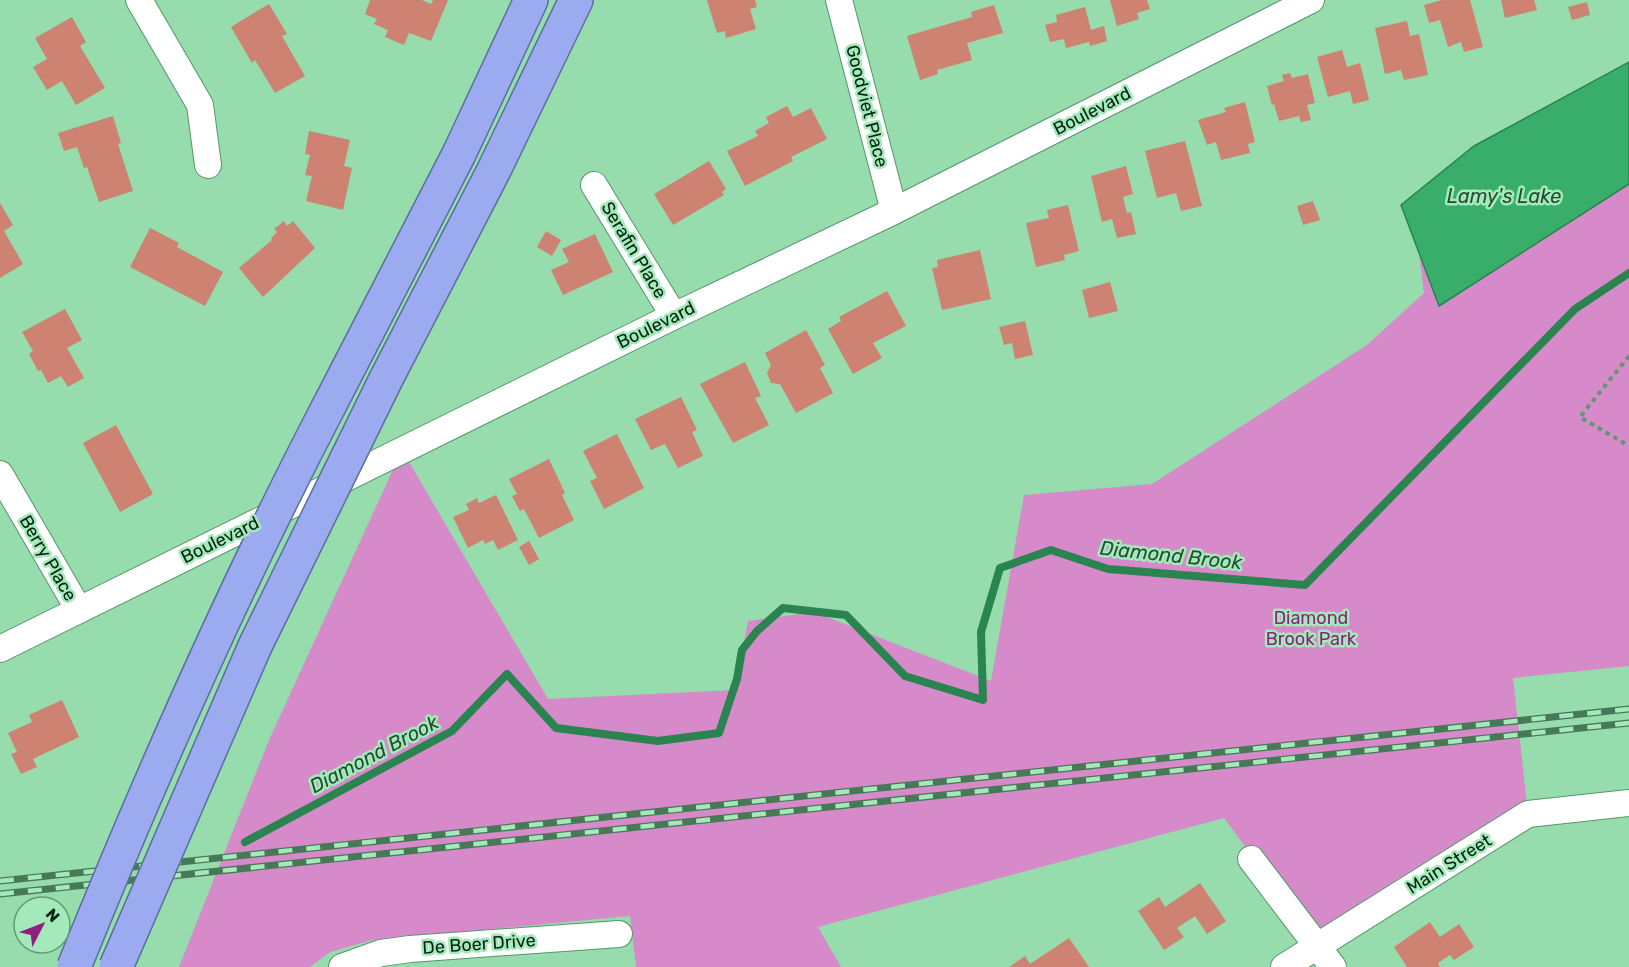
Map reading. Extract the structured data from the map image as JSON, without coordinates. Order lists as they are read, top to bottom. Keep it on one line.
{"streets":{"street":["Goodviet Place","Boulevard","Serafin Place","Berry Place","Main Street","De Boer Drive"]},"crossings":[["Goodviet Place","Boulevard"],["Boulevard","Serafin Place"],["Boulevard","Berry Place"]],"water":["Lamy's Lake","Diamond Brook"],"parks":["Diamond Brook Park"],"north":"top right"}
